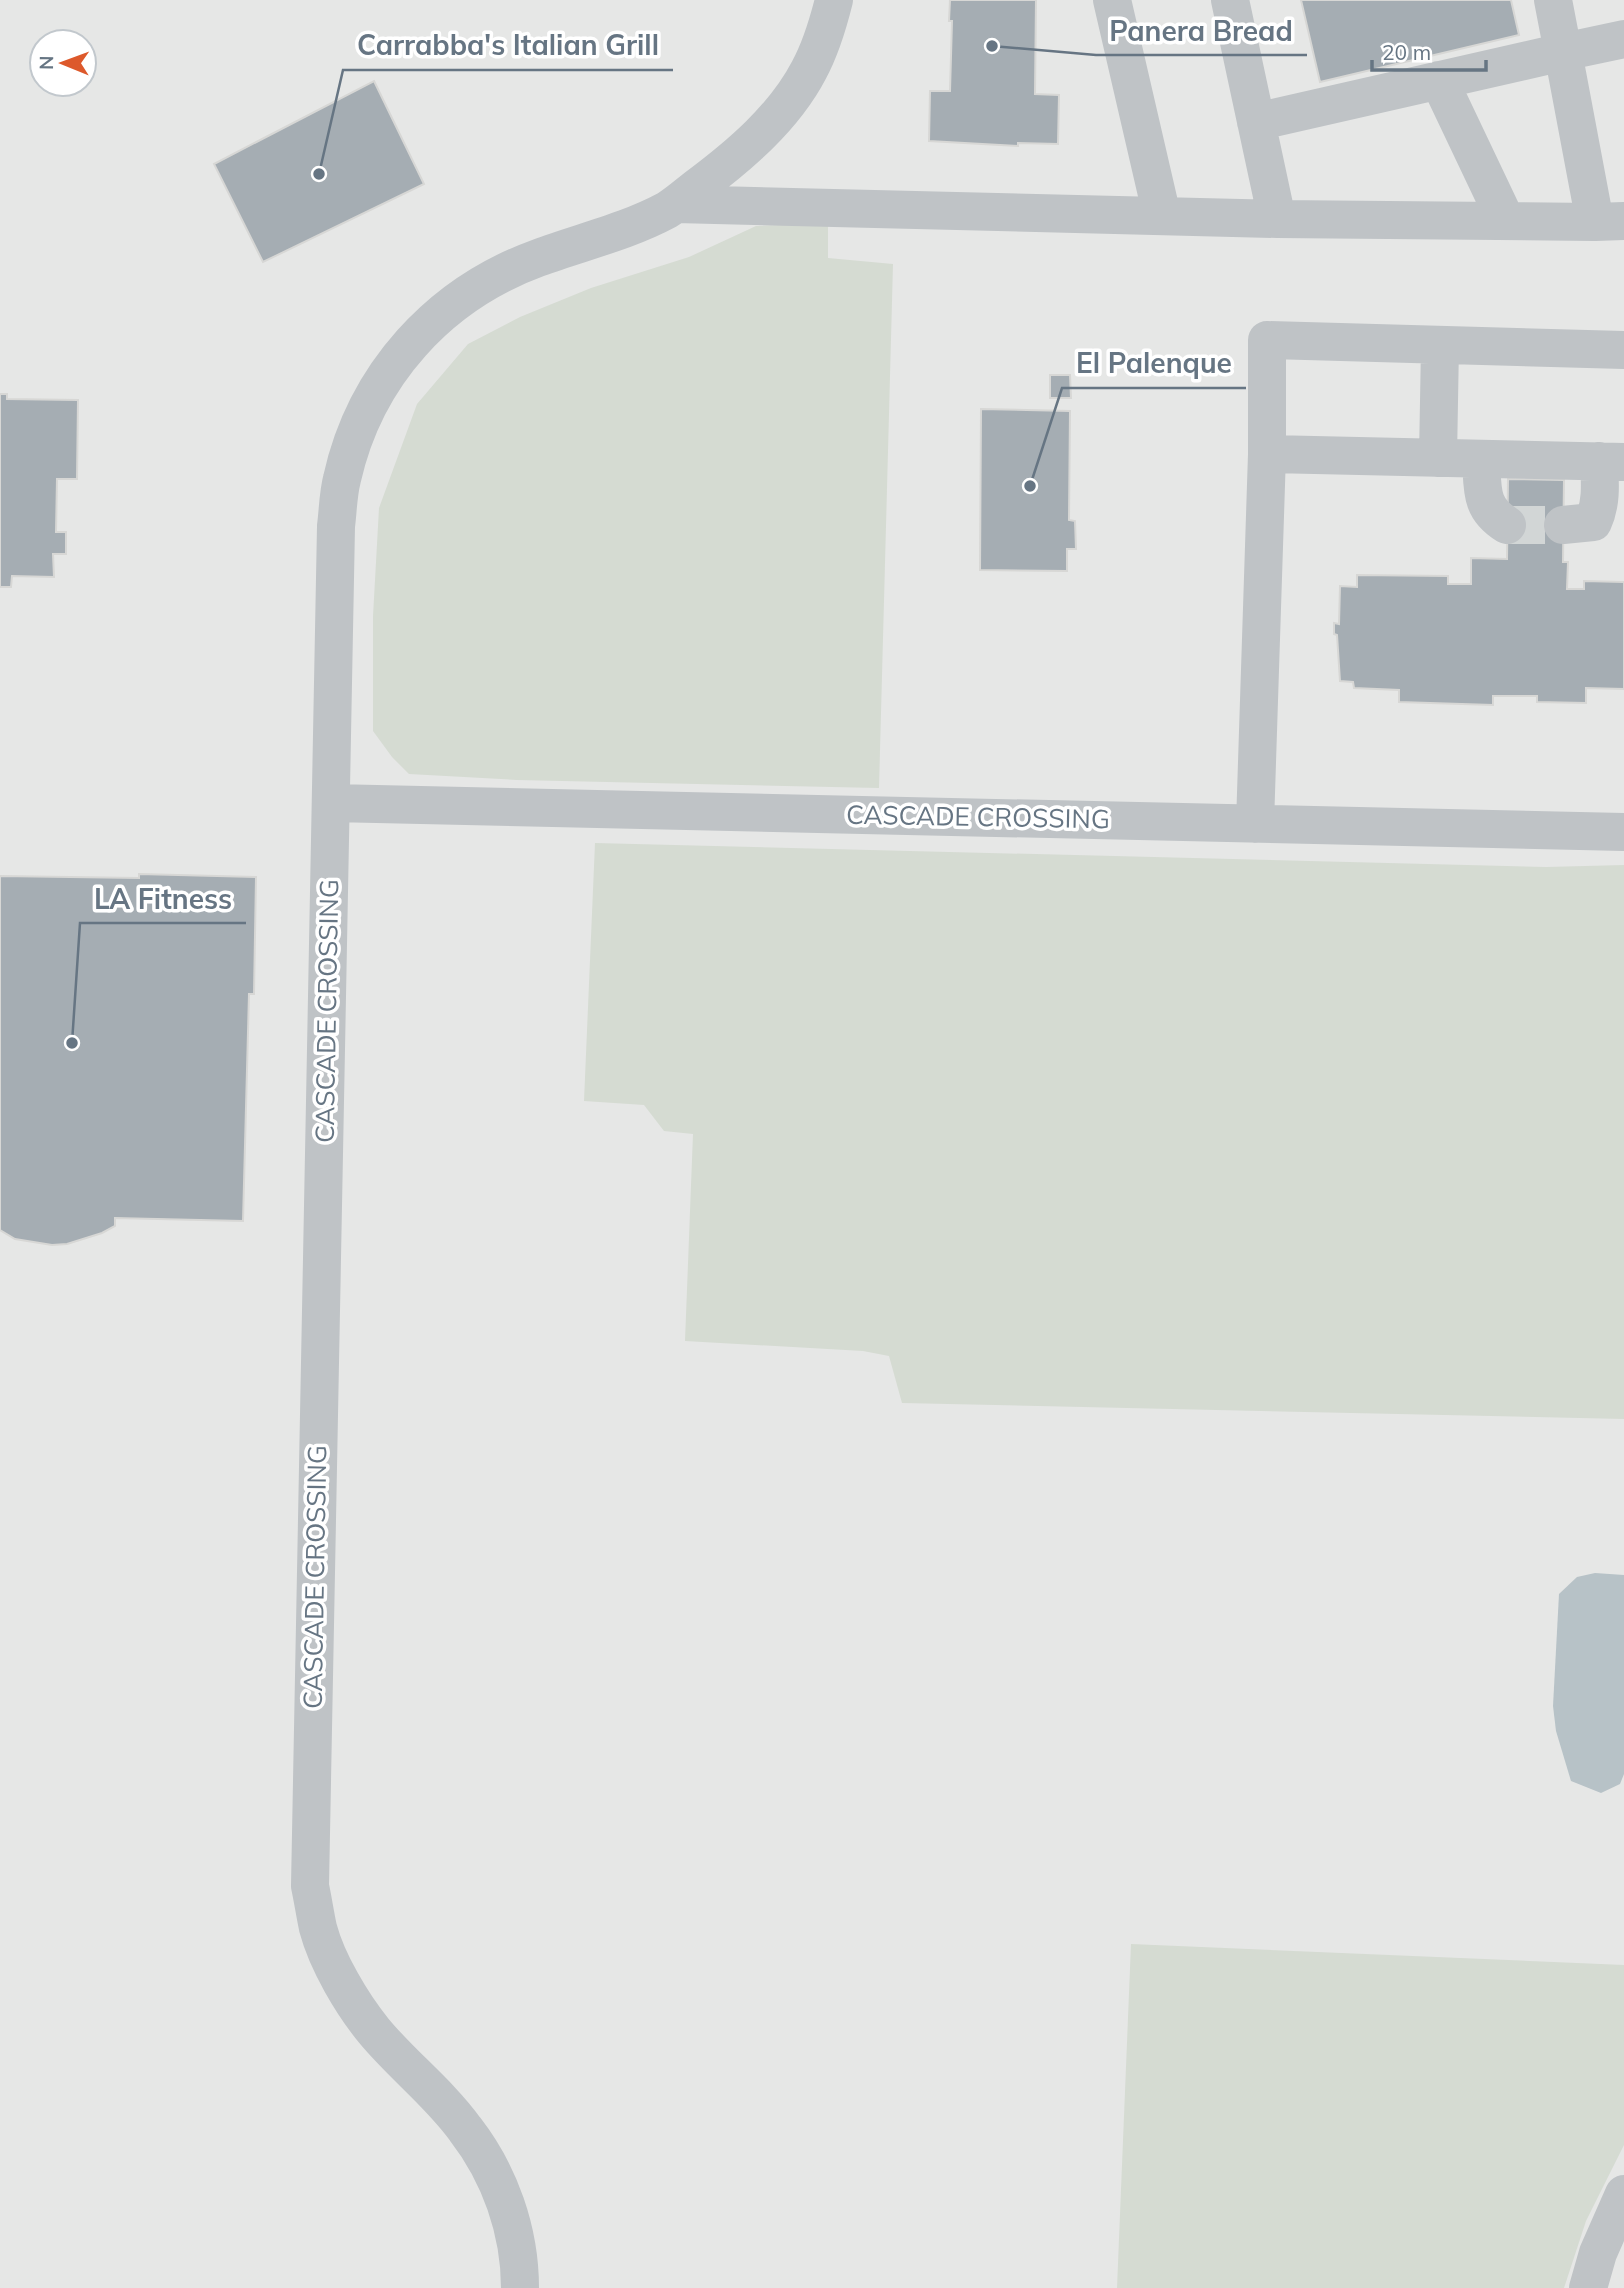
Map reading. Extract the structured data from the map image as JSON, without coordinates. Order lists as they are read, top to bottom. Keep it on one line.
{"streets":{"lane":["CASCADE CROSSING"]},"places":["Panera Bread","Carrabba's Italian Grill","El Palenque","LA Fitness"],"scale_bar":"20 m","north":"left"}
